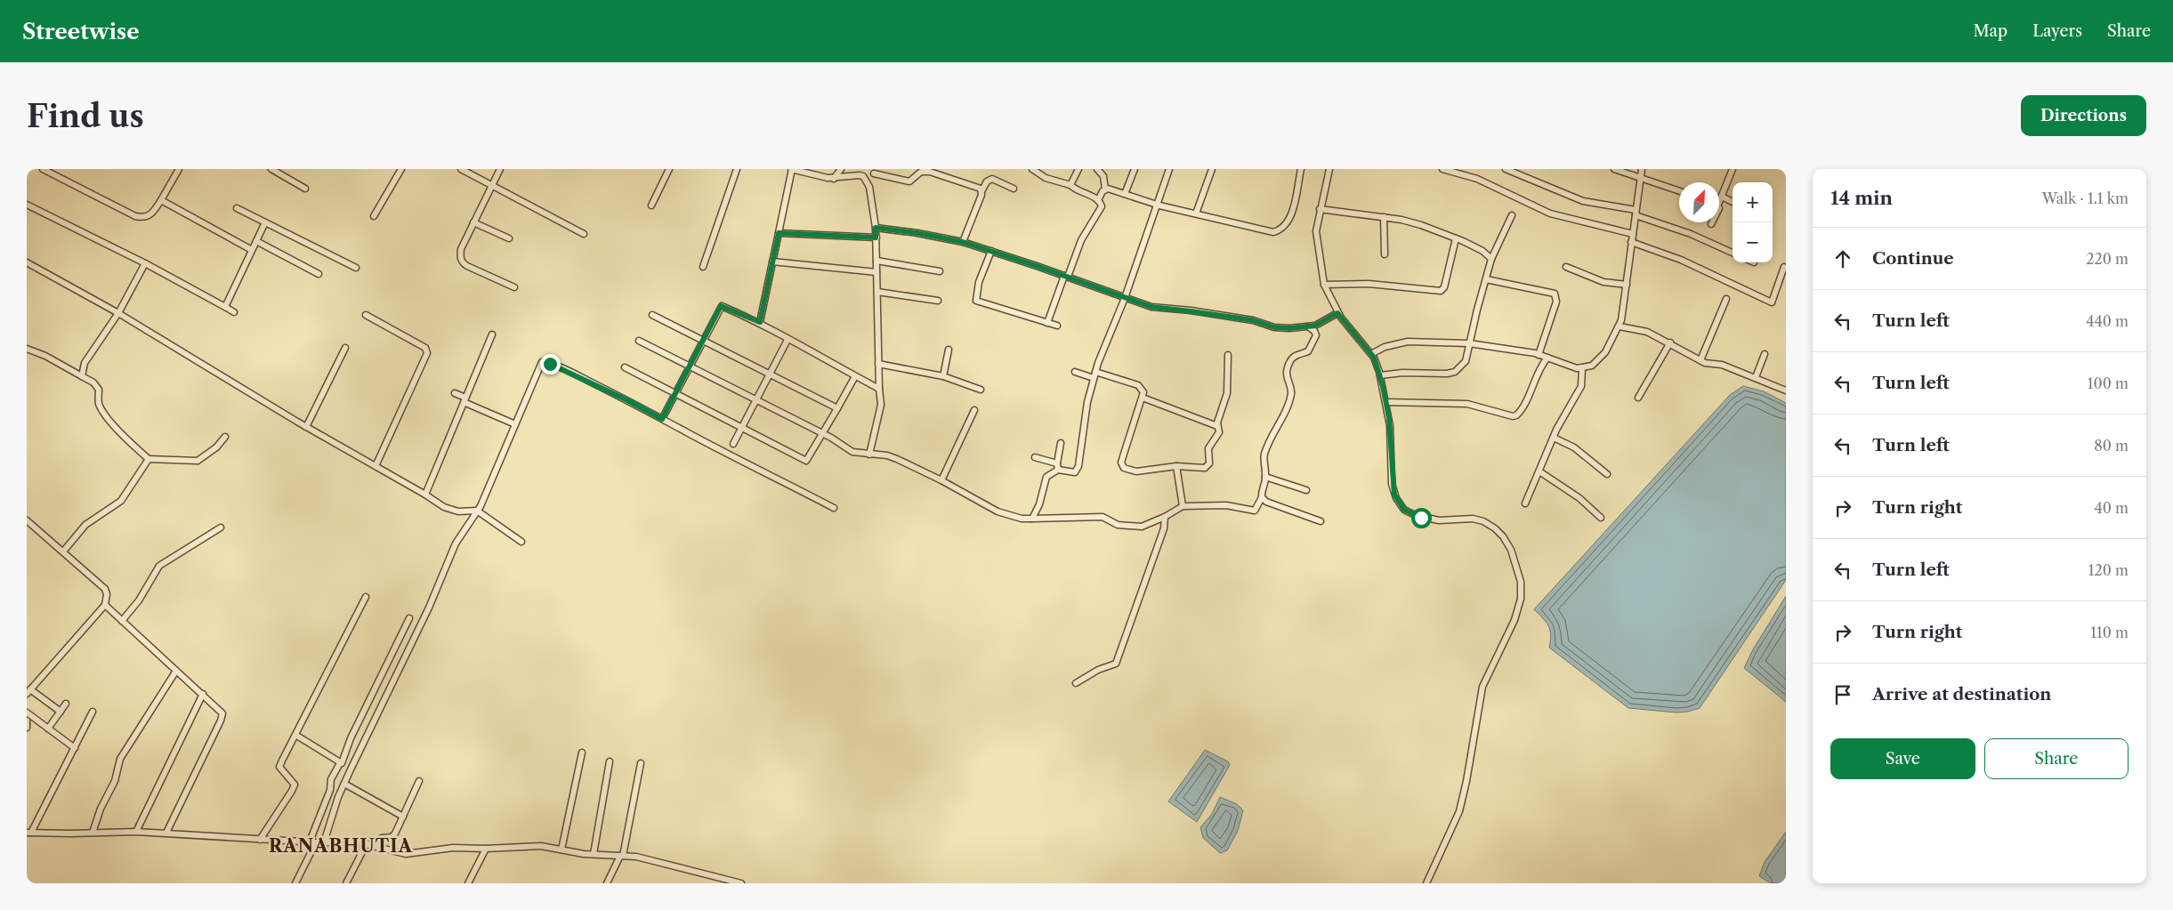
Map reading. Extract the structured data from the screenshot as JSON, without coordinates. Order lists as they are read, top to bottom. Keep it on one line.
{"districts":["RANABHUTIA"],"north":"top right","page":{"header":"Streetwise","nav":["Map","Layers","Share"],"buttons":["Directions",["Save","Share"]],"title":"Find us","heading":["14 min","Walk · 1.1 km"],"map_buttons":["+","−"],"list":[["Continue","220 m"],["Turn left","440 m"],["Turn left","100 m"],["Turn left","80 m"],["Turn right","40 m"],["Turn left","120 m"],["Turn right","110 m"],"Arrive at destination"]}}
